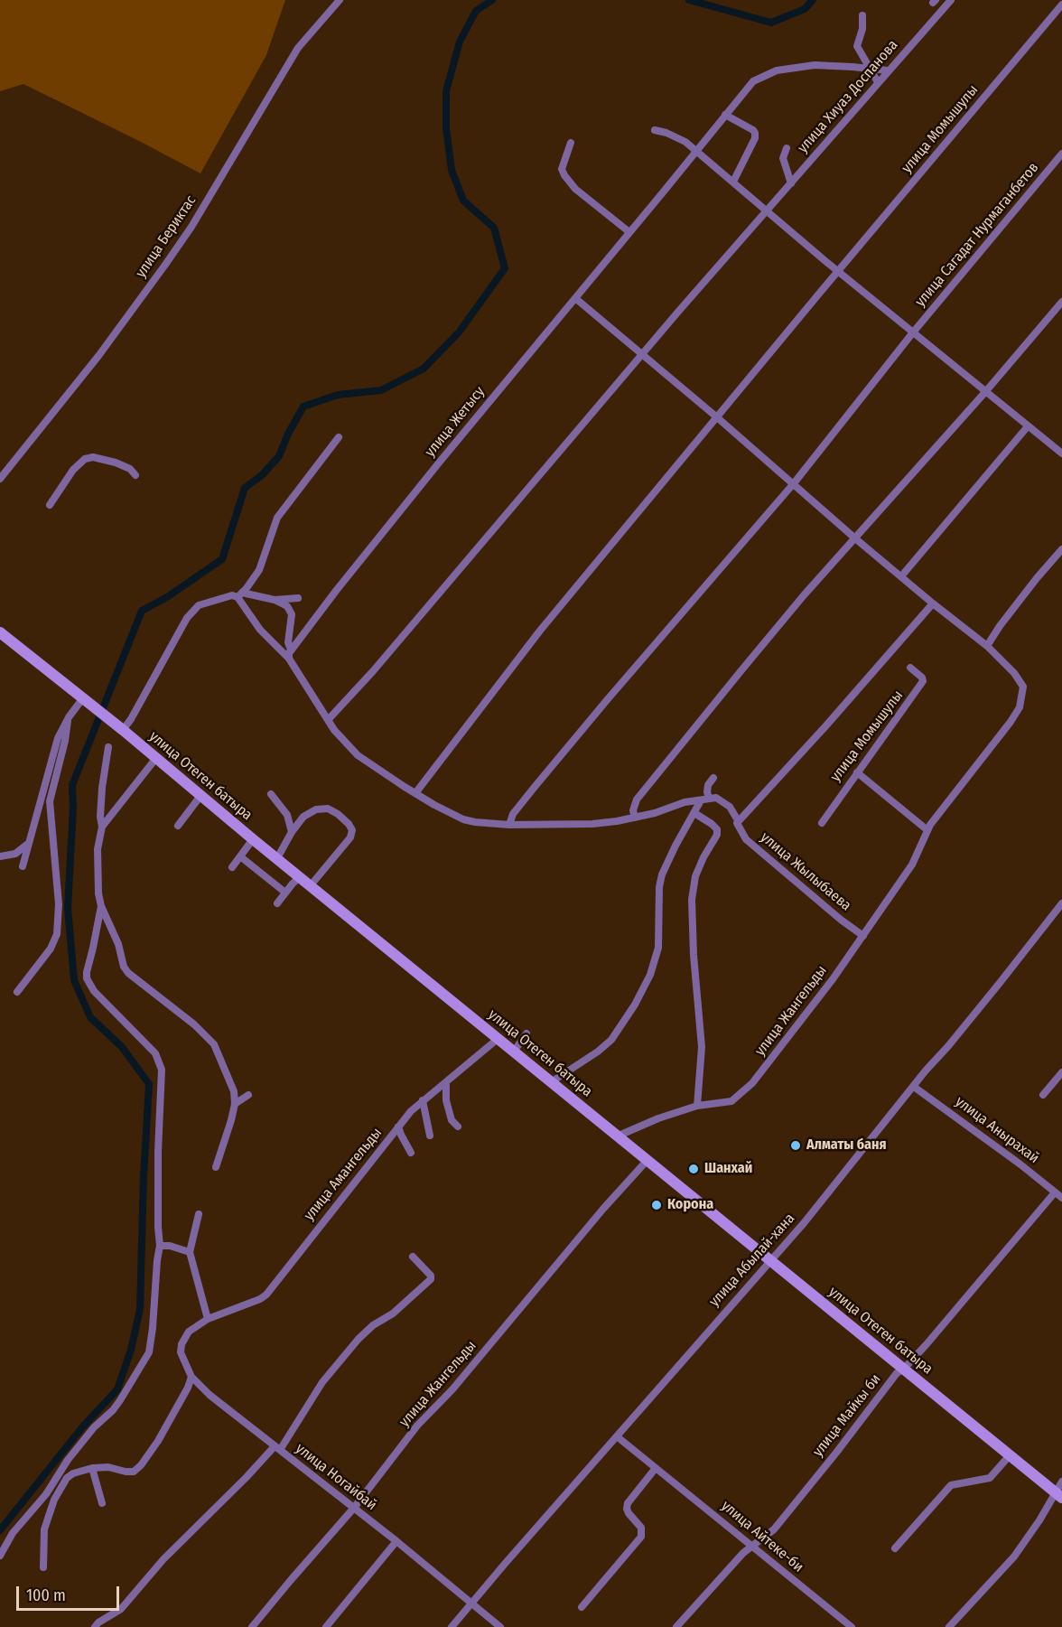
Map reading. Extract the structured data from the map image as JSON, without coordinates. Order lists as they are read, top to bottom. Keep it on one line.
{"streets":{"main road":["улица Отеген батыра"],"street":["улица Хиуаз Доспанова","улица Момышулы","улица Сагадат Нурмаганбетов","улица Бериктас","улица Жетысу","улица Жылыбаева","улица Жангельды","улица Анырахай","улица Амангельды","улица Абылай-хана","улица Майкы би","улица Ногайбай","улица Айтеке-би"]},"crossings":[["улица Хиуаз Доспанова","улица Жетысу"],["улица Хиуаз Доспанова","улица Жангельды"],["улица Момышулы","улица Жангельды"],["улица Сагадат Нурмаганбетов","улица Жангельды"],["улица Жетысу","улица Жангельды"],["улица Отеген батыра","улица Жангельды"],["улица Отеген батыра","улица Амангельды"],["улица Отеген батыра","улица Абылай-хана"],["улица Отеген батыра","улица Майкы би"],["улица Жылыбаева","улица Жангельды"],["улица Жангельды","улица Ногайбай"],["улица Анырахай","улица Абылай-хана"],["улица Анырахай","улица Майкы би"],["улица Абылай-хана","улица Ногайбай"],["улица Абылай-хана","улица Айтеке-би"],["улица Майкы би","улица Айтеке-би"]],"places":["Алматы баня","Шанхай","Корона"],"scale_bar":"100 m"}
